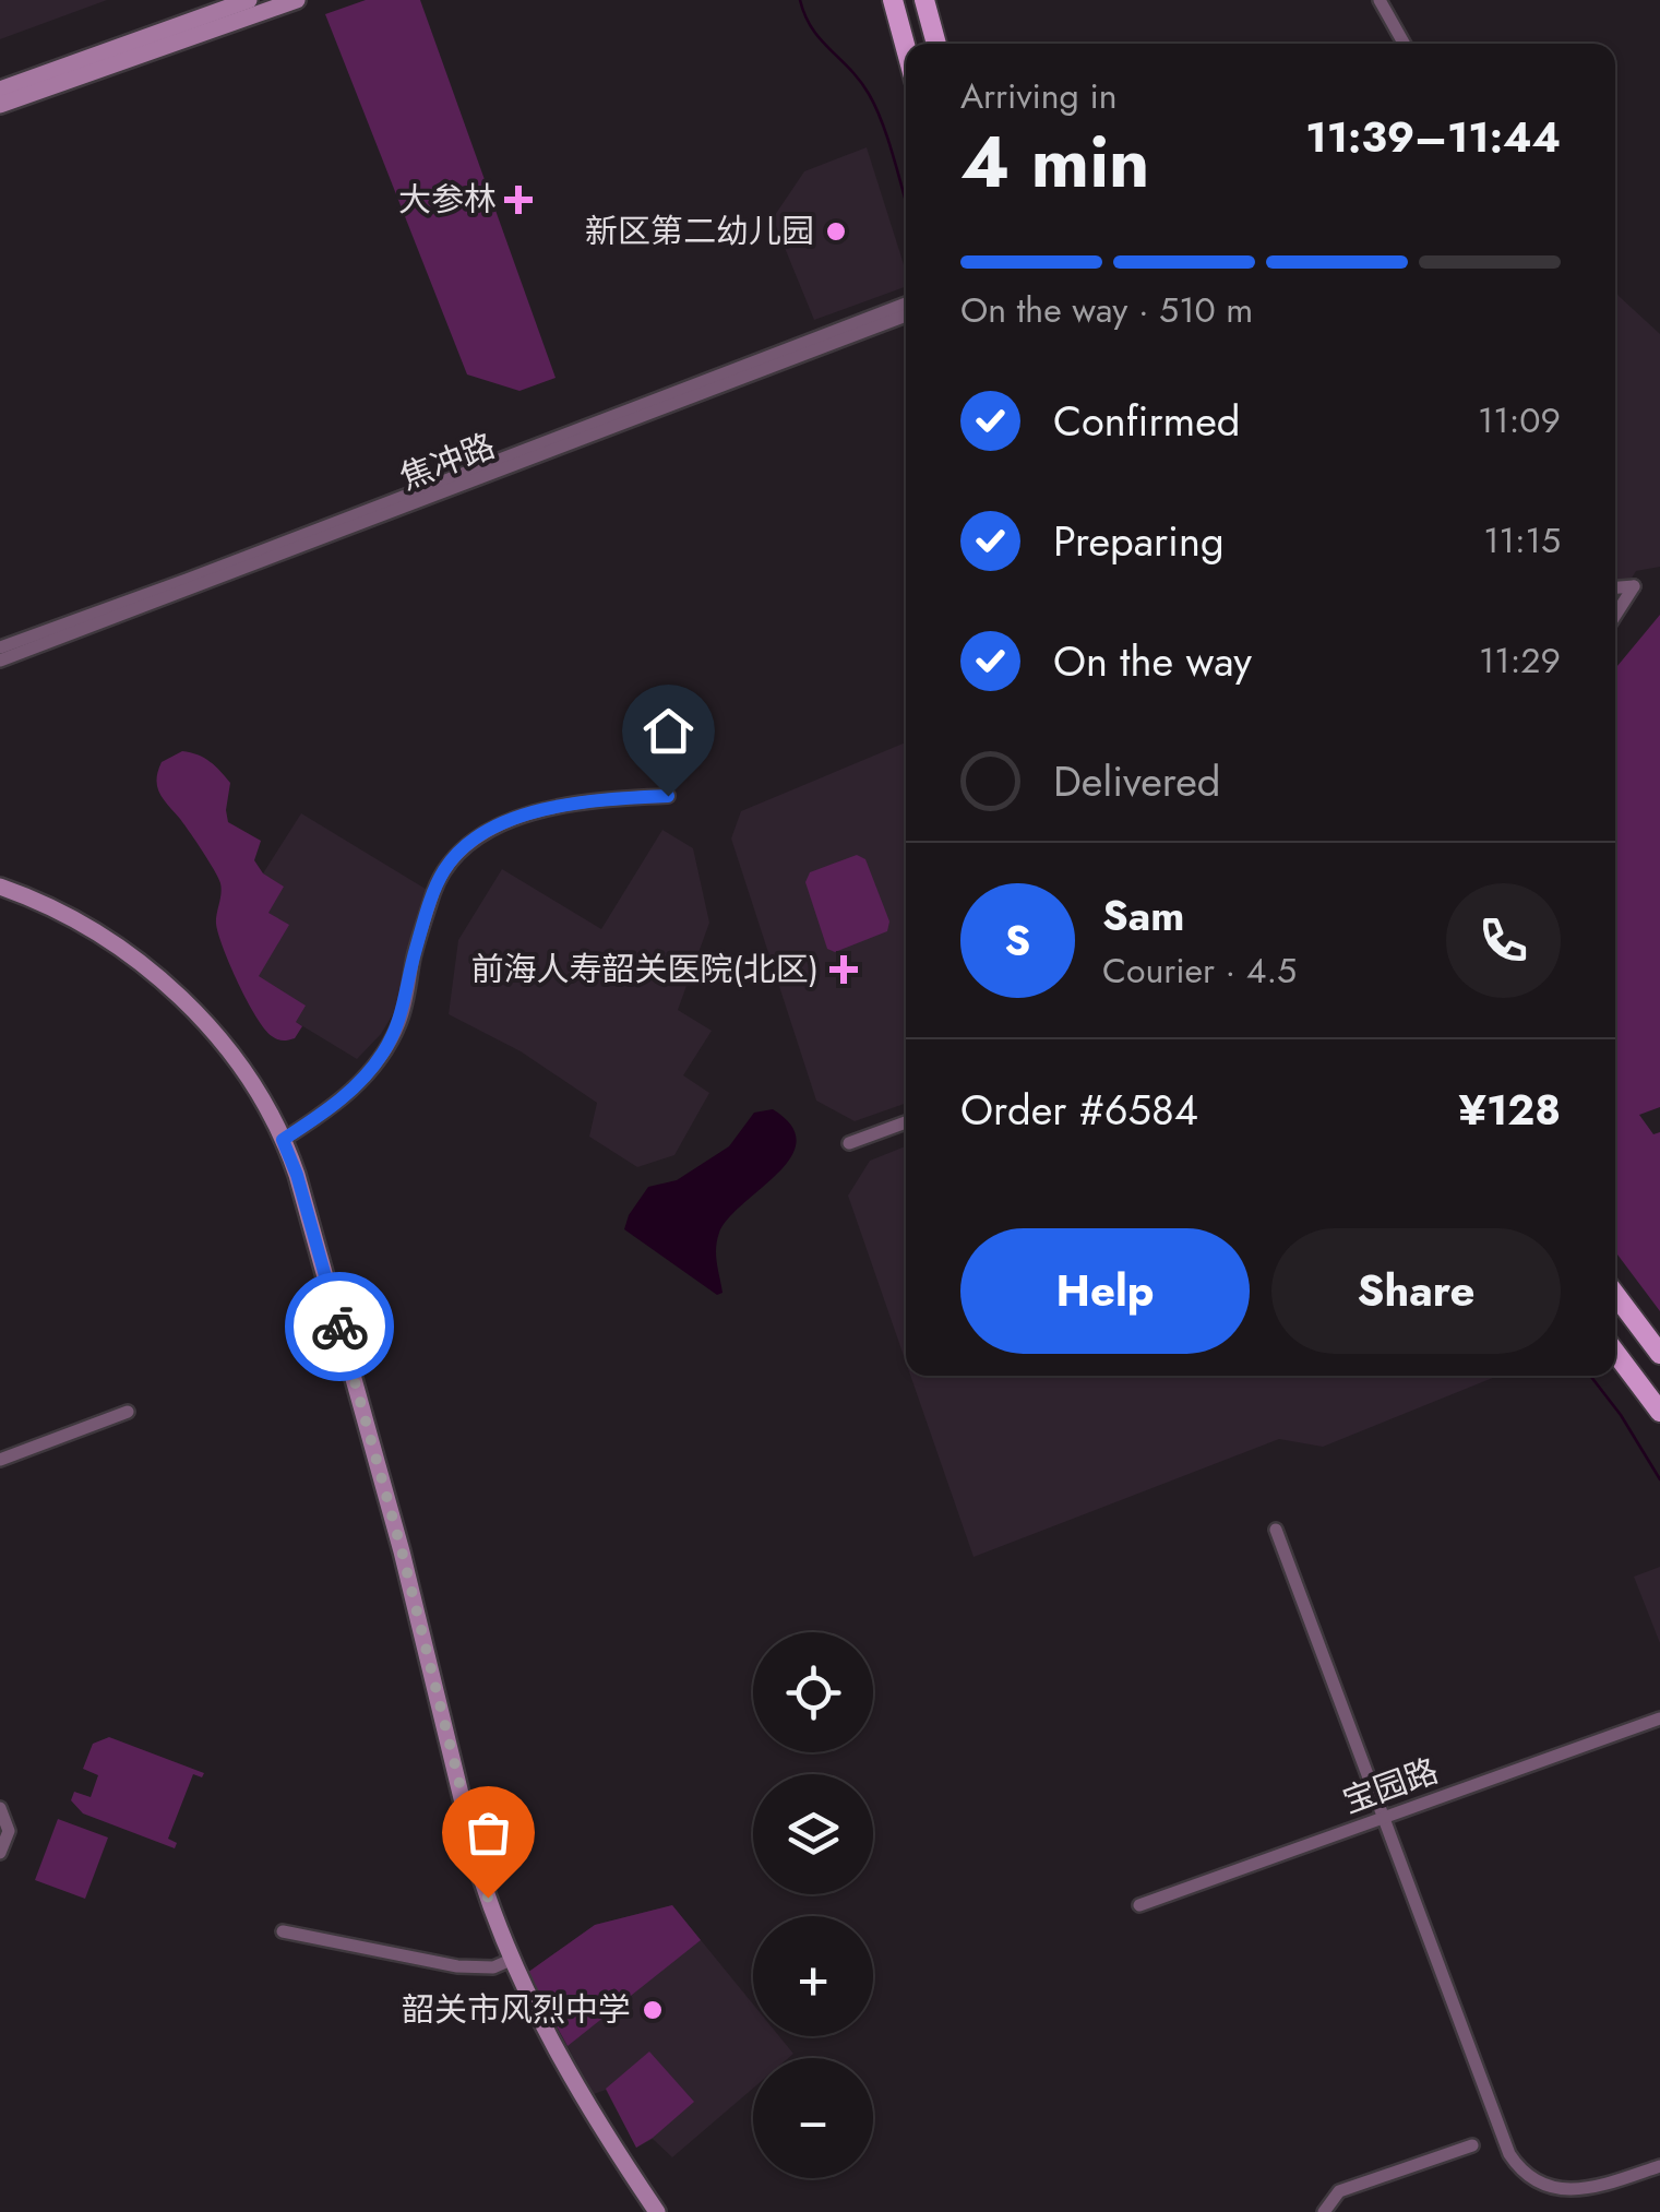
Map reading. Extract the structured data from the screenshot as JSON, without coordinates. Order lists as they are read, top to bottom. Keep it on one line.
{"streets":{"street":["焦冲路","宝园路"]},"places":{"health":["大参林","前海人寿韶关医院(北区)"],"other":["新区第二幼儿园","韶关市风烈中学"]},"page":{"heading":["4 min","Arriving in","11:39–11:44"],"panel":["Sam","Courier · 4.5","Order #6584","¥128"],"bar":"On the way · 510 m","list":[["Confirmed","11:09"],["Preparing","11:15"],["On the way","11:29"],"Delivered"],"round":"S","buttons":["Help","Share"],"map_buttons":["+","−"]}}
